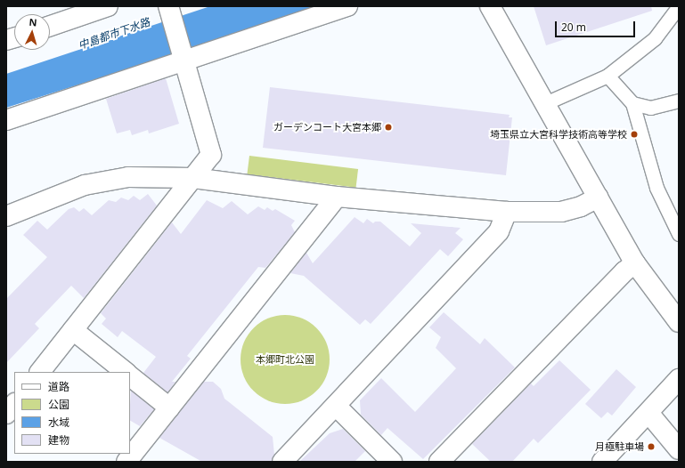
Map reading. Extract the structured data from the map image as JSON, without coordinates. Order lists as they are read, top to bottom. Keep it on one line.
{"water":["中島都市下水路"],"parks":["本郷町北公園"],"places":["ガーデンコート大宮本郷","埼玉県立大宮科学技術高等学校","月極駐車場"],"legend":["道路","公園","水域","建物"],"scale_bar":"20 m","north":"top"}
